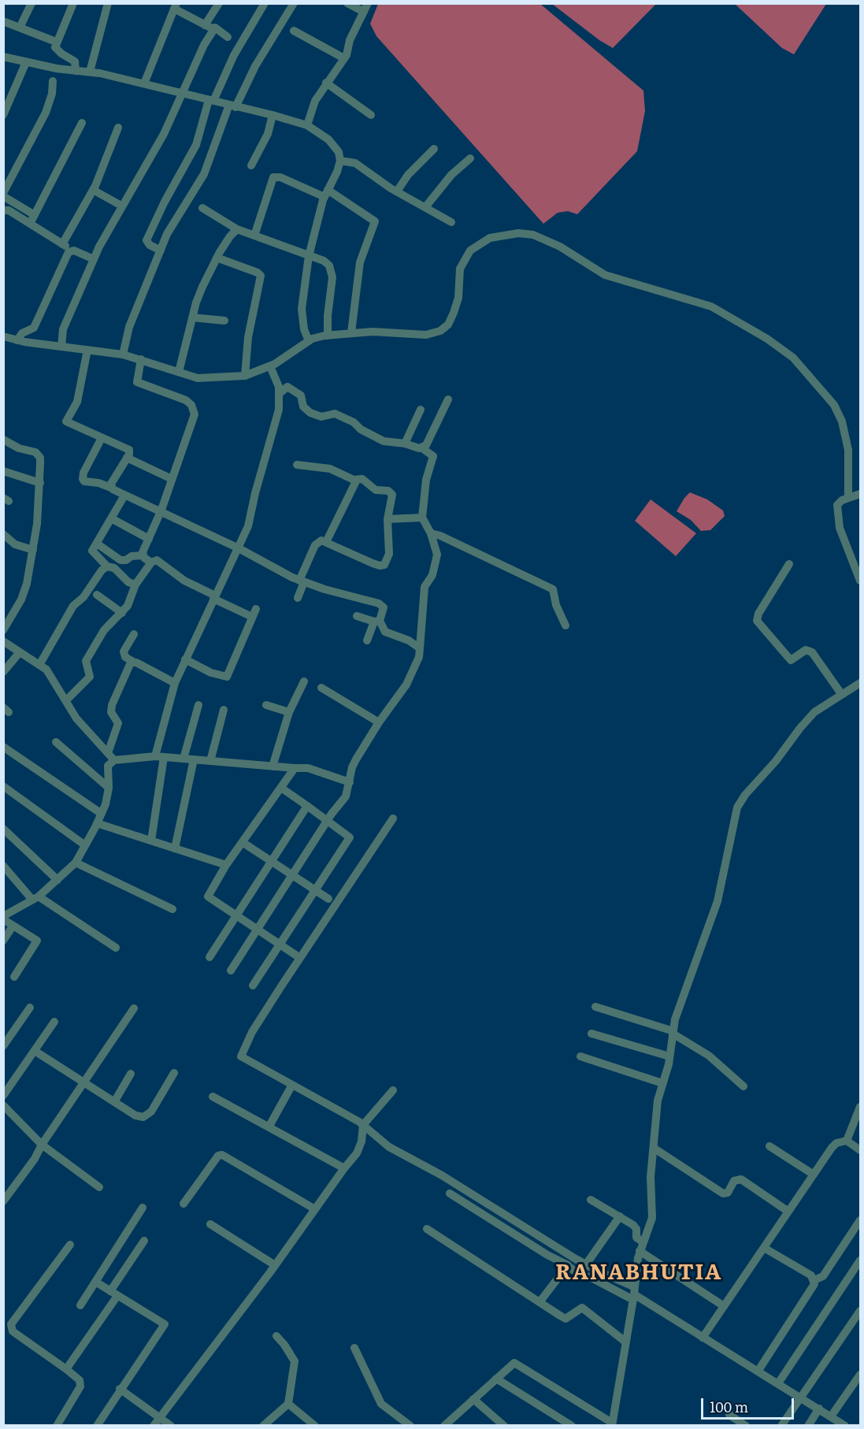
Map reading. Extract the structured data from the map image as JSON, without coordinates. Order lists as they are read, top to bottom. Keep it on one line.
{"districts":["RANABHUTIA"],"scale_bar":"100 m"}
